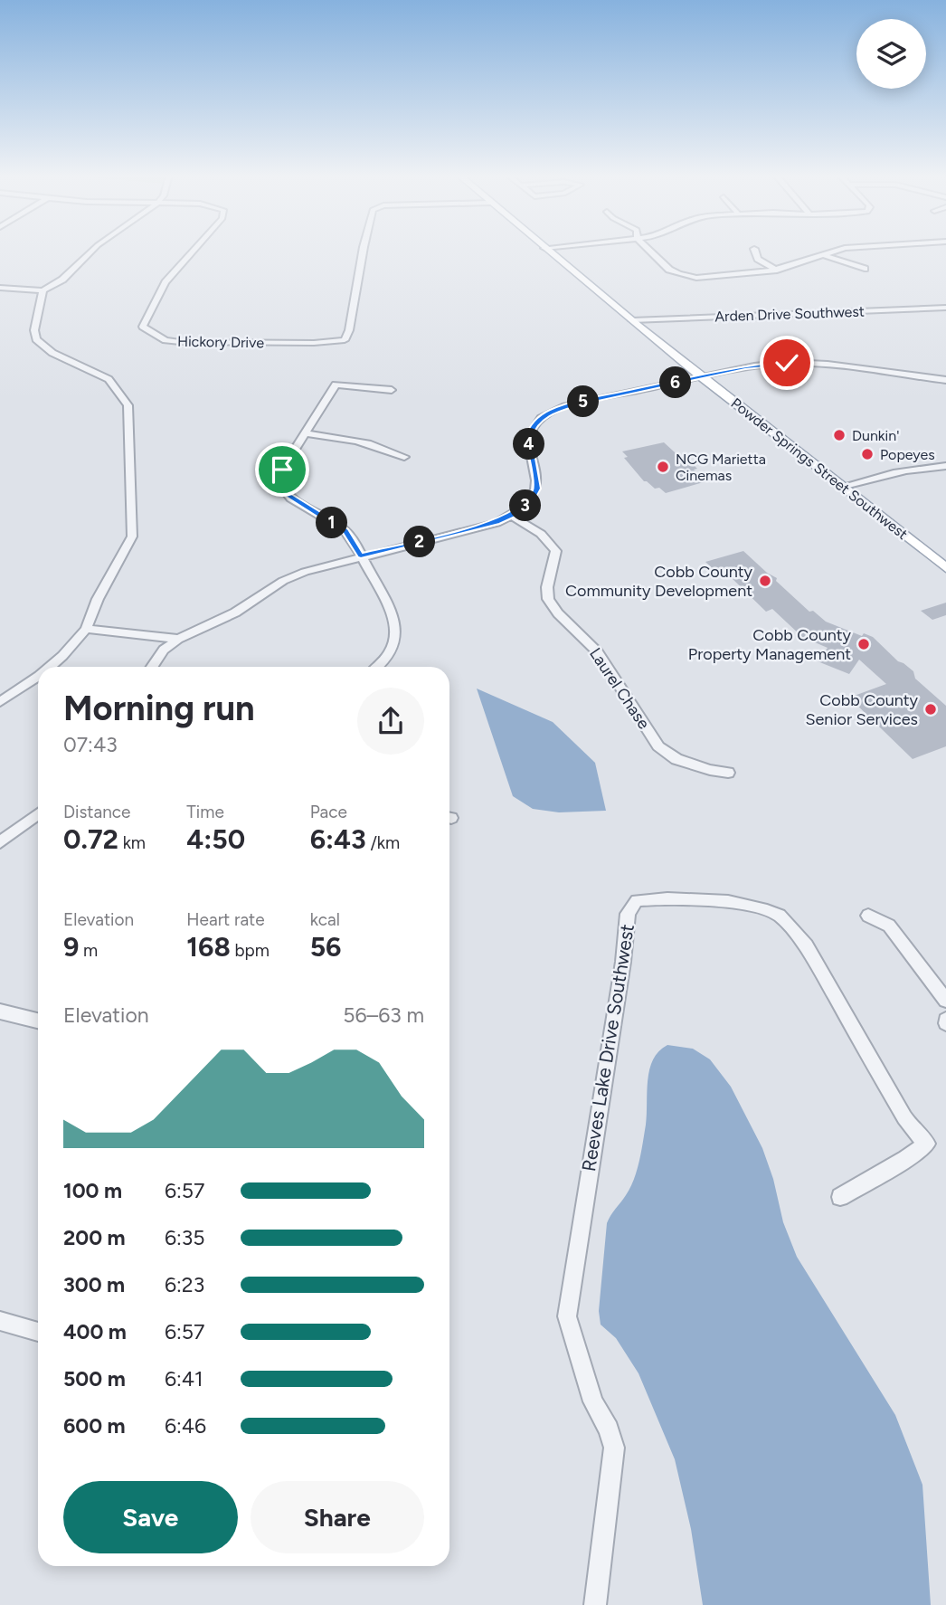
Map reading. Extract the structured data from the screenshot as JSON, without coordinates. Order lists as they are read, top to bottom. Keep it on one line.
{"streets":{"main road":["Powder Springs Street Southwest"],"street":["Arden Drive Southwest","Hickory Drive","Laurel Chase","Reeves Lake Drive Southwest"]},"crossings":[["Arden Drive Southwest","Powder Springs Street Southwest"]],"places":["Dunkin'","Popeyes","NCG Marietta Cinemas","Cobb County Community Development","Cobb County Property Management","Cobb County Senior Services"],"page":{"pins":["6","5","4","3","1","2"],"heading":["Morning run","07:43"],"stats":[["Distance","0.72 km"],["Time","4:50"],["Pace","6:43 /km"],["Elevation","9 m"],["Heart rate","168 bpm"],["kcal","56"]],"chart":["Elevation","56–63 m"],"list":[{"name":"100 m","note":"6:57"},{"name":"200 m","note":"6:35"},{"name":"300 m","note":"6:23"},{"name":"400 m","note":"6:57"},{"name":"500 m","note":"6:41"},{"name":"600 m","note":"6:46"}],"buttons":["Save","Share"]}}
